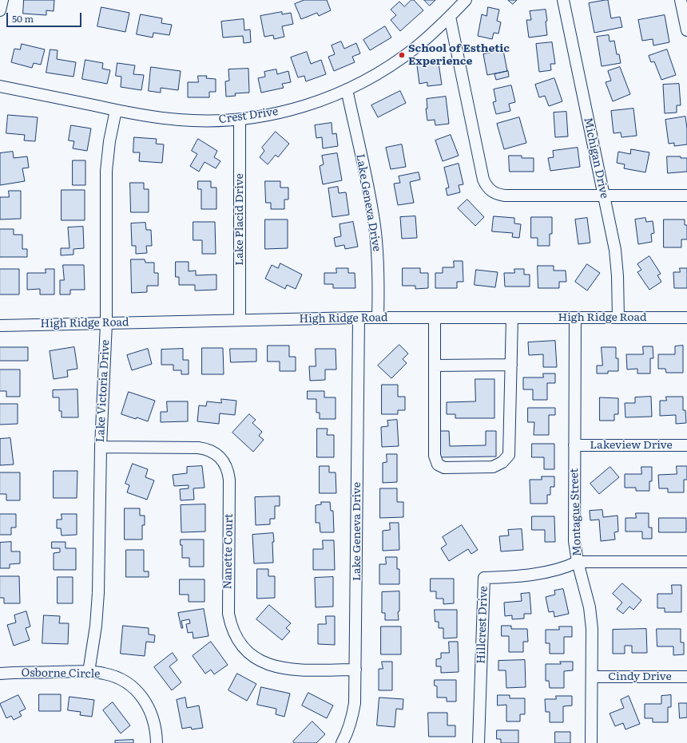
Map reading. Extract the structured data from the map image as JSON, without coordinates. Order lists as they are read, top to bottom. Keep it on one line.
{"streets":{"street":["Crest Drive","Michigan Drive","Lake Geneva Drive","Lake Placid Drive","High Ridge Road","Lake Victoria Drive","Lakeview Drive","Montague Street","Nanette Court","Hillcrest Drive","Osborne Circle","Cindy Drive"]},"crossings":[["Crest Drive","Lake Geneva Drive"],["Crest Drive","Lake Placid Drive"],["Crest Drive","Lake Victoria Drive"],["Michigan Drive","High Ridge Road"],["Lake Geneva Drive","High Ridge Road"],["Lake Geneva Drive","Nanette Court"],["Lake Placid Drive","High Ridge Road"],["High Ridge Road","Lake Victoria Drive"],["High Ridge Road","Montague Street"],["Lake Victoria Drive","Nanette Court"],["Lake Victoria Drive","Osborne Circle"],["Lakeview Drive","Montague Street"],["Montague Street","Hillcrest Drive"],["Montague Street","Cindy Drive"]],"places":["School of Esthetic Experience"],"scale_bar":"50 m"}
